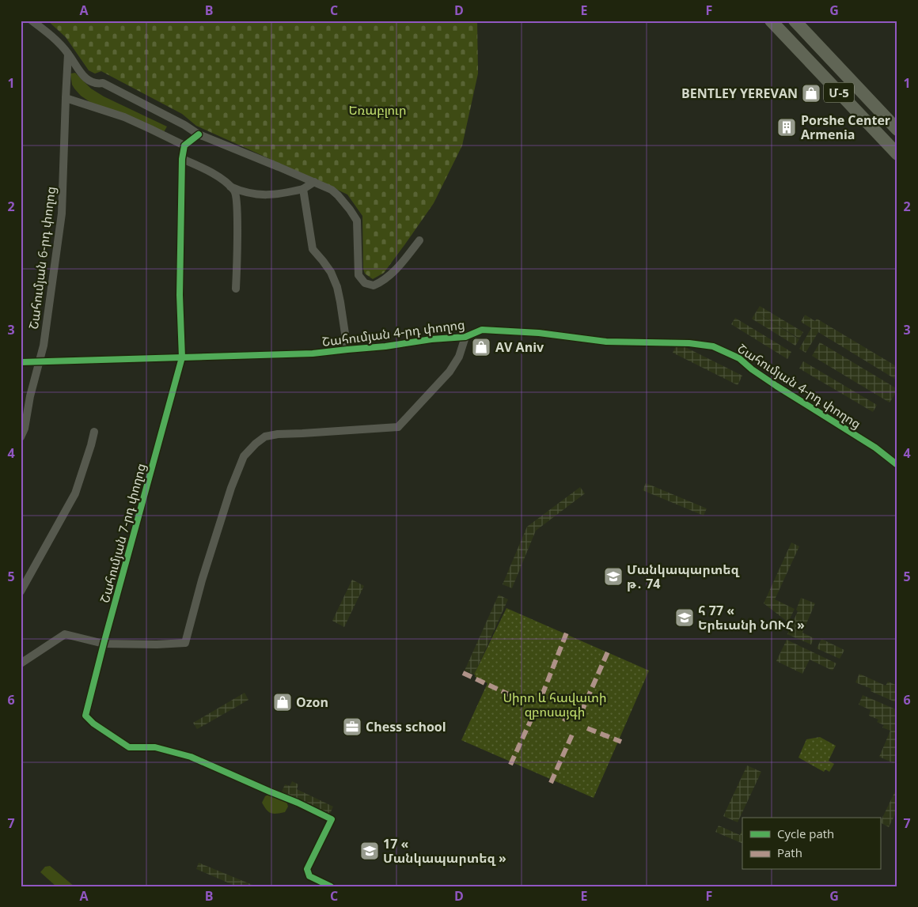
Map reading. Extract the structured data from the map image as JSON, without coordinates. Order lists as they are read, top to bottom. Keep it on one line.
{"streets":{"highway":["Մ-5"],"street":["Շահումյան 6-րդ փողոց","Շահումյան 4-րդ փողոց","Շահումյան 7-րդ փողոց"]},"crossings":[["Շահումյան 6-րդ փողոց","Շահումյան 4-րդ փողոց"],["Շահումյան 4-րդ փողոց","Շահումյան 7-րդ փողոց"]],"parks":["Եռաբլուր","Սիրո և հավատի զբոսայգի"],"places":{"shop":["BENTLEY YEREVAN","AV Aniv","Ozon"],"building":["Porshe Center Armenia"],"school or university":["Մանկապարտեզ թ․ 74","հ 77 « Երեւանի ՆՈՒՀ »","17 « Մանկապարտեզ »"],"office":["Chess school"]},"legend":["Cycle path","Path"],"grid":{"columns":["A","B","C","D","E","F","G"],"rows":["1","2","3","4","5","6","7"]}}
